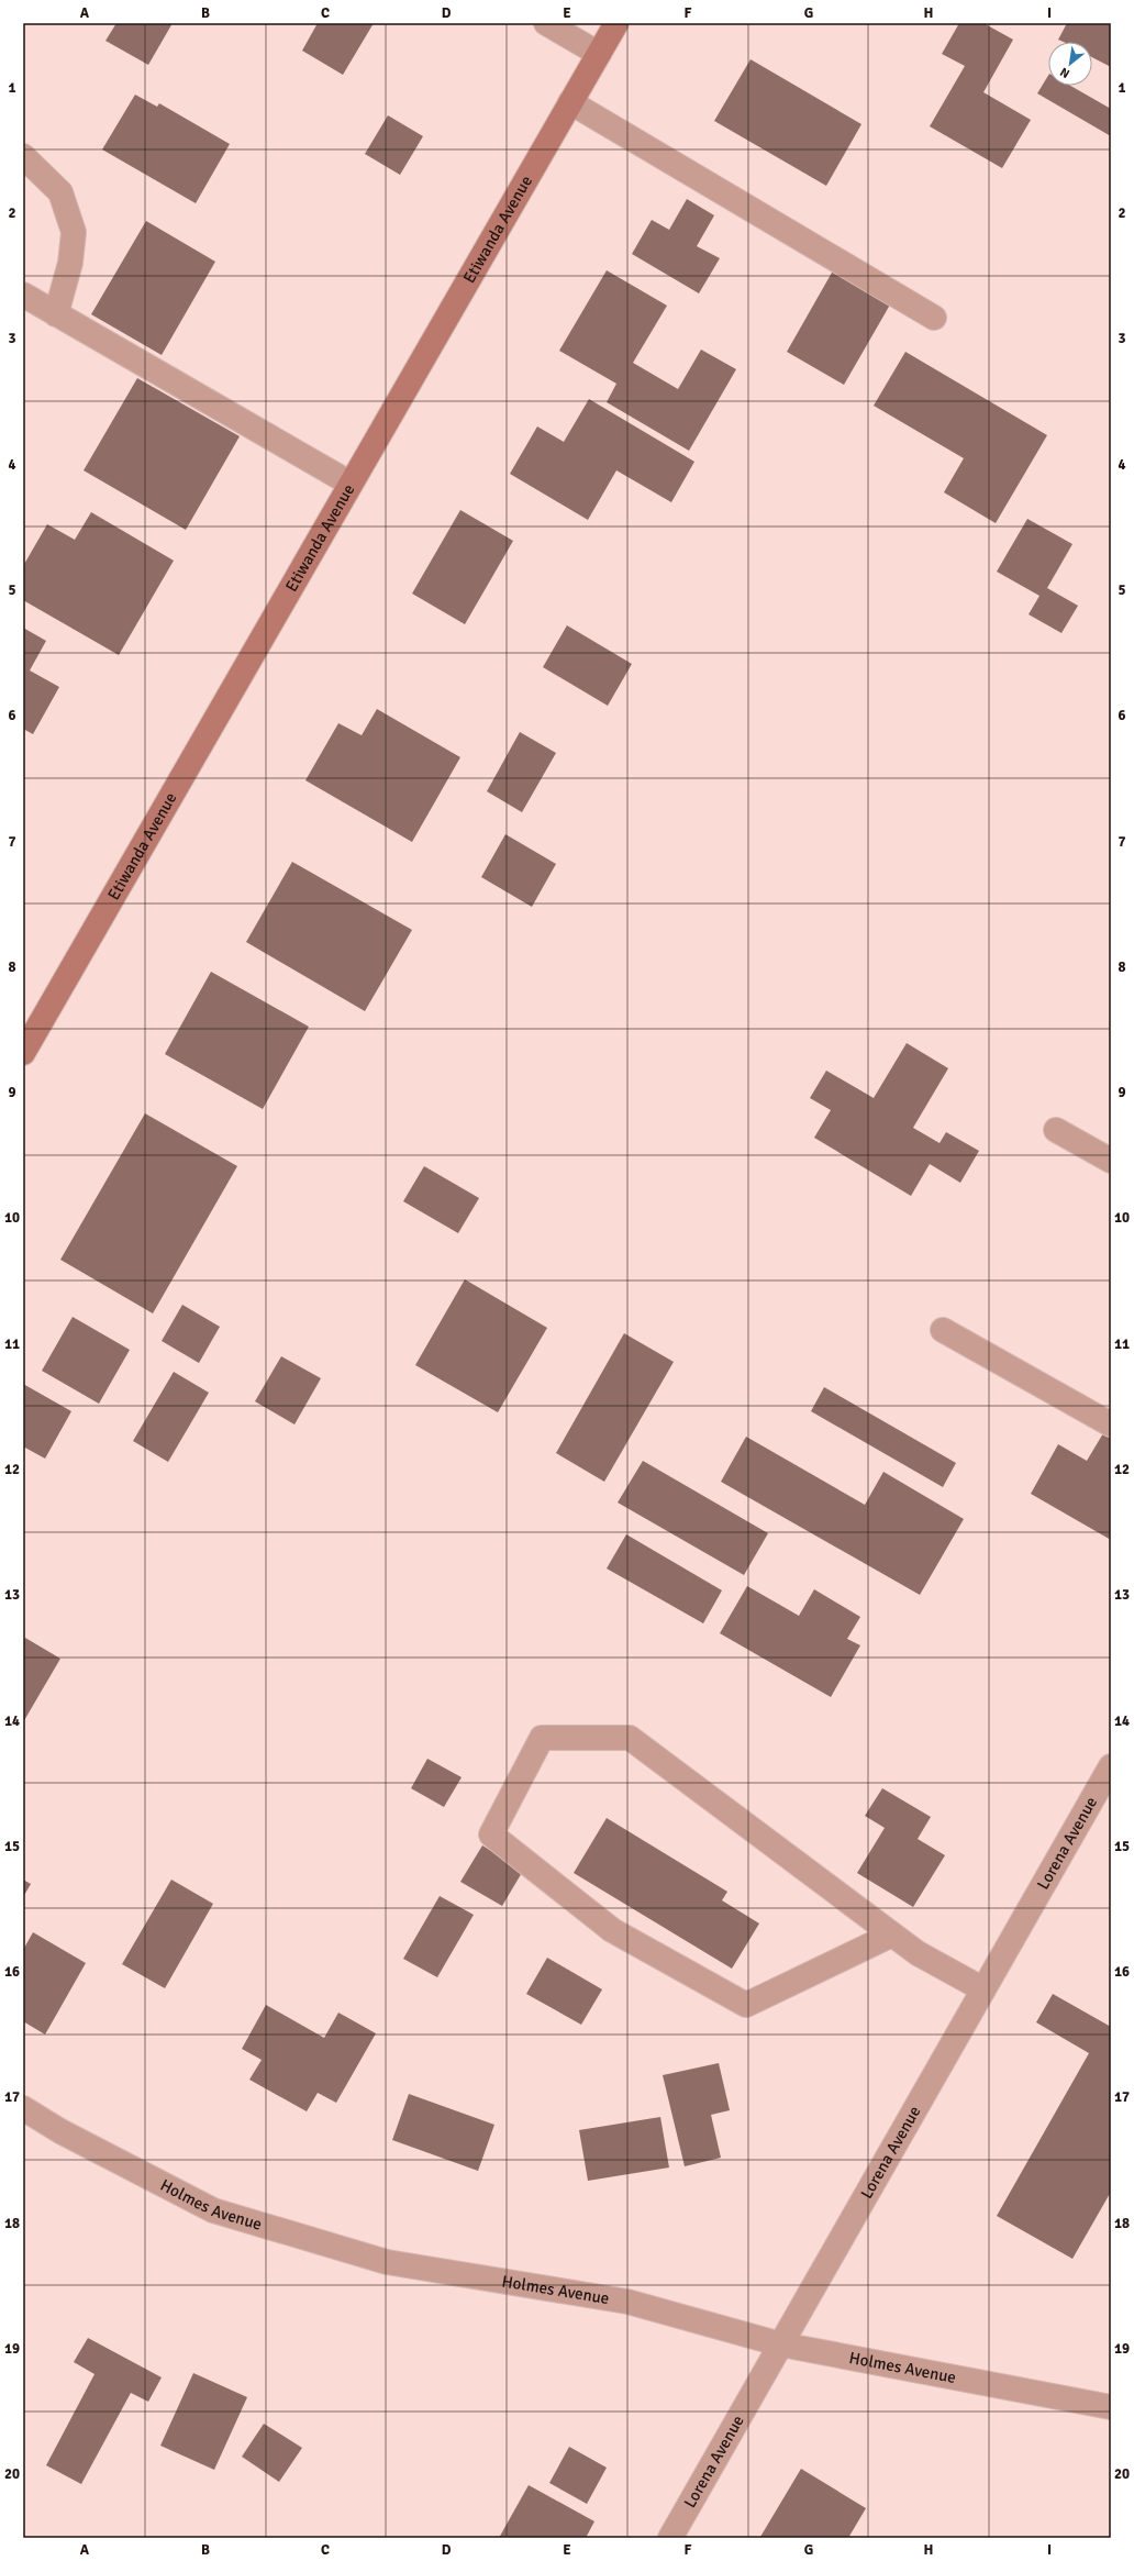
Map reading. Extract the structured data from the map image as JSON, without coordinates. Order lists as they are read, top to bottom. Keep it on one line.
{"streets":{"street":["Etiwanda Avenue","Lorena Avenue","Holmes Avenue"]},"crossings":[["Lorena Avenue","Holmes Avenue"]],"north":"bottom left","grid":{"columns":["A","B","C","D","E","F","G","H","I"],"rows":["1","2","3","4","5","6","7","8","9","10","11","12","13","14","15","16","17","18","19","20"]}}
